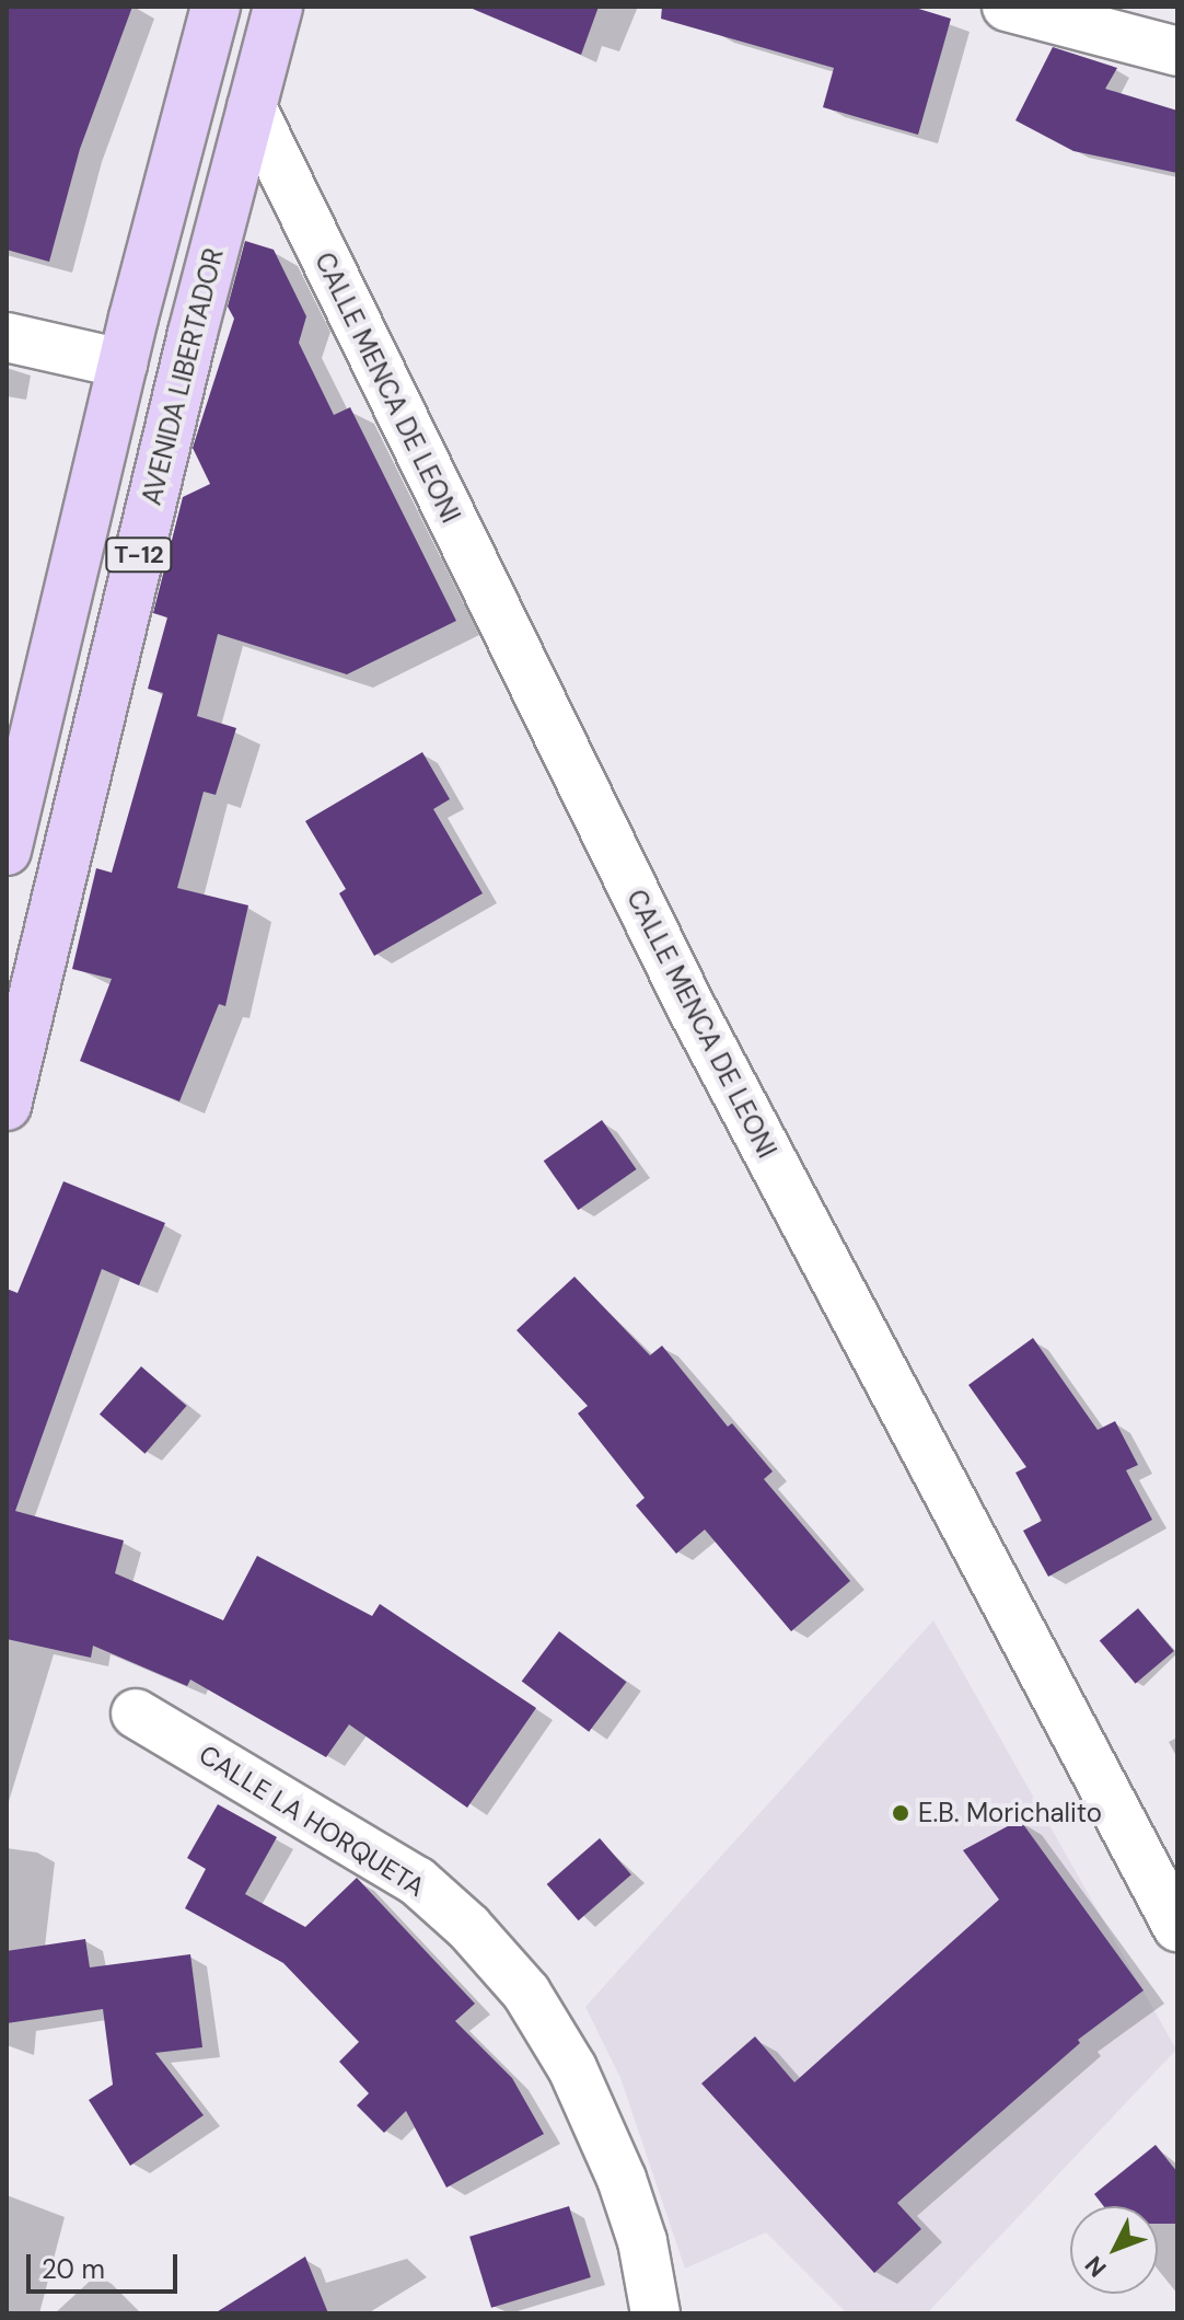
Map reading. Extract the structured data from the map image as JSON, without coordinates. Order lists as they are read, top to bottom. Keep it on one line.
{"streets":{"highway":["AVENIDA LIBERTADOR","T-12"],"street":["CALLE MENCA DE LEONI","CALLE LA HORQUETA"]},"crossings":[["AVENIDA LIBERTADOR","CALLE MENCA DE LEONI"]],"places":["E.B. Morichalito"],"scale_bar":"20 m","north":"bottom left"}
